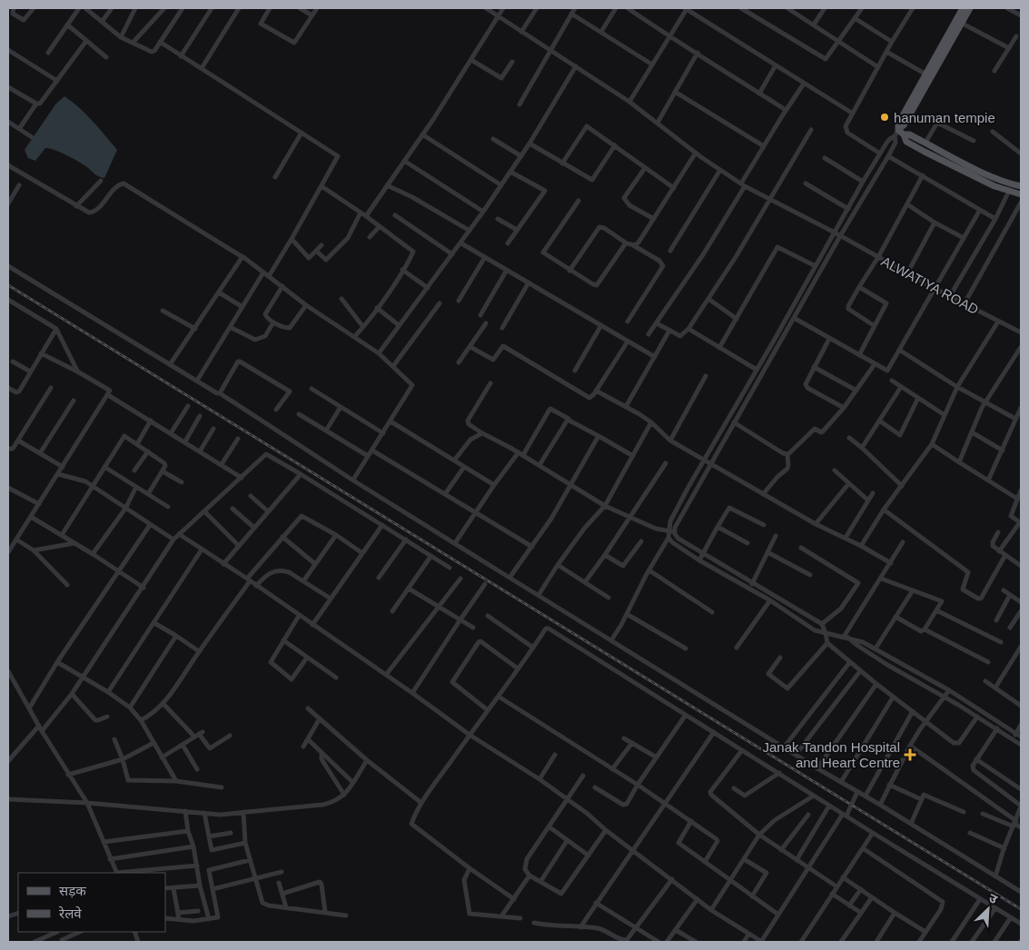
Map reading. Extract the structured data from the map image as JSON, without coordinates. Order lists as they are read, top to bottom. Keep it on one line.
{"streets":{"street":["ALWATIYA ROAD"]},"places":{"other":["hanuman tempie"],"health":["Janak Tandon Hospital and Heart Centre"]},"legend":["सड़क","रेलवे"],"north":"top right"}
